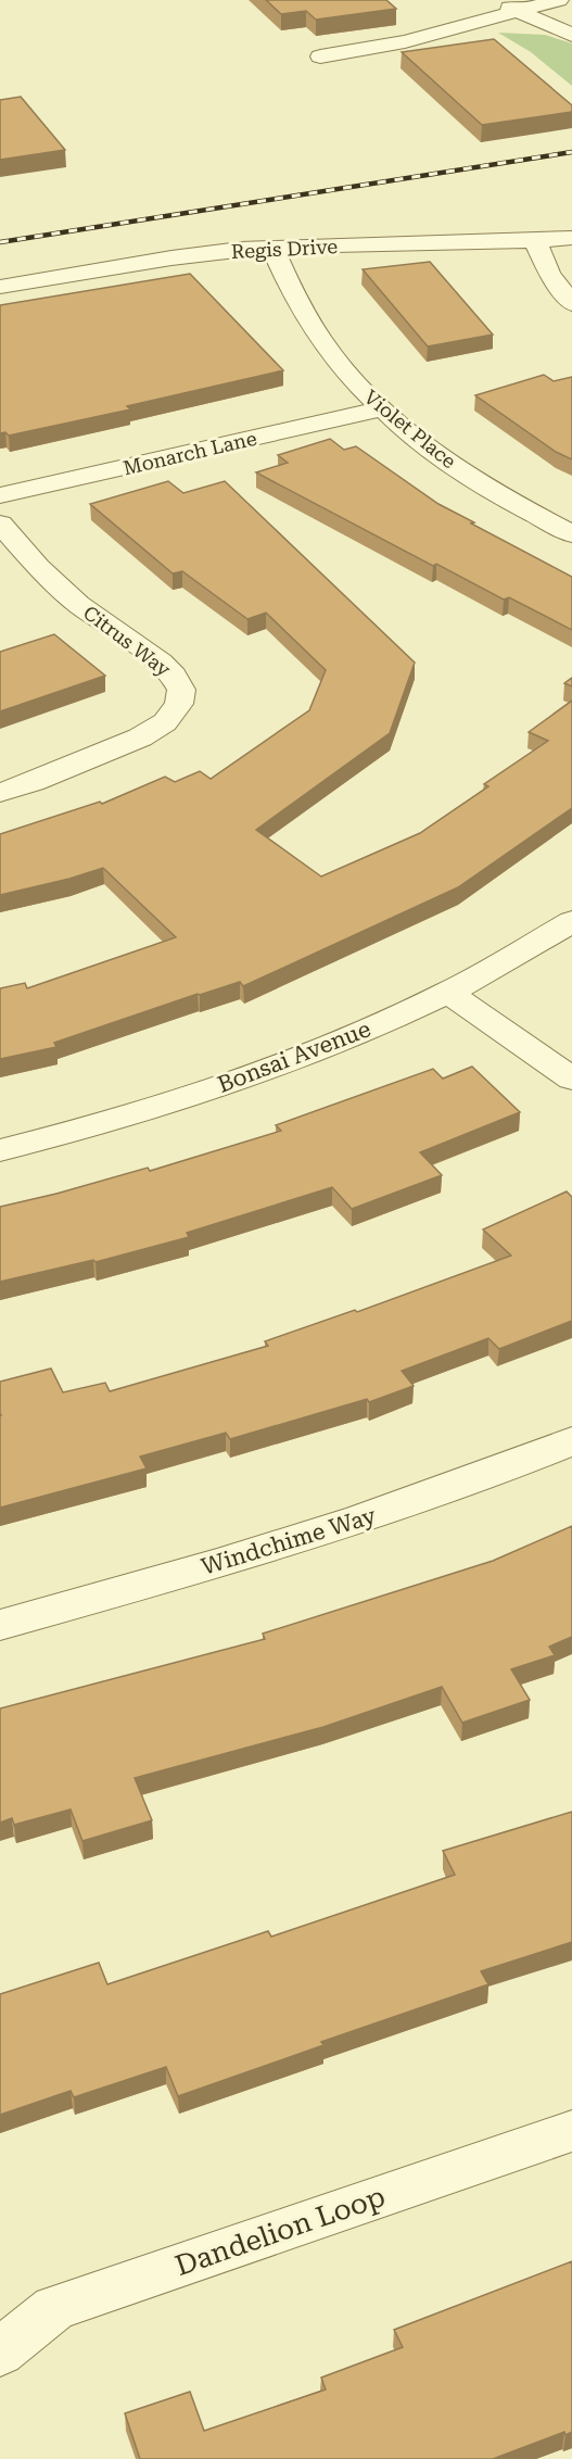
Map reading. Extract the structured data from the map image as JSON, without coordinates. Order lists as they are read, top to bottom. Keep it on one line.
{"streets":{"street":["Regis Drive","Violet Place","Monarch Lane","Citrus Way","Bonsai Avenue","Windchime Way","Dandelion Loop"]},"crossings":[["Regis Drive","Violet Place"],["Violet Place","Monarch Lane"]]}
